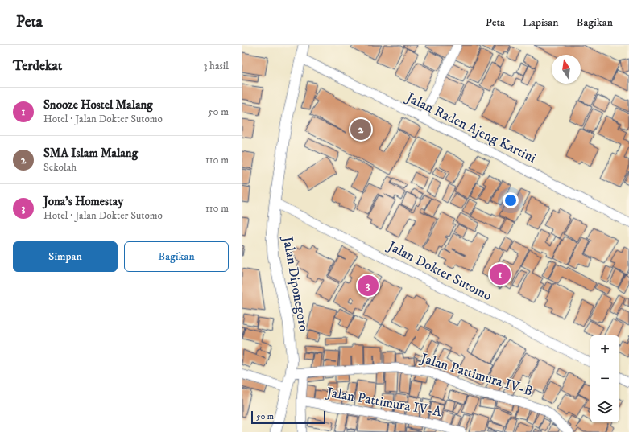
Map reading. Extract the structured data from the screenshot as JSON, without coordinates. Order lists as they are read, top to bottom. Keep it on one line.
{"streets":{"street":["Jalan Raden Ajeng Kartini","Jalan Dokter Sutomo","Jalan Diponegoro","Jalan Pattimura IV-B","Jalan Pattimura IV-A"]},"crossings":[["Jalan Raden Ajeng Kartini","Jalan Diponegoro"],["Jalan Dokter Sutomo","Jalan Diponegoro"],["Jalan Diponegoro","Jalan Pattimura IV-B"]],"scale_bar":"50 m","north":"top","page":{"header":"Peta","nav":["Peta","Lapisan","Bagikan"],"heading":["Terdekat","3 hasil"],"list":[{"mark":"1","name":"Snooze Hostel Malang","note":"Hotel · Jalan Dokter Sutomo","value":"50 m"},{"mark":"2","name":"SMA Islam Malang","note":"Sekolah","value":"110 m"},{"mark":"3","name":"Jona's Homestay","note":"Hotel · Jalan Dokter Sutomo","value":"110 m"}],"pins":["2","1","3"],"buttons":["Simpan","Bagikan"],"map_buttons":["+","−"],"scale":"50 m"}}
